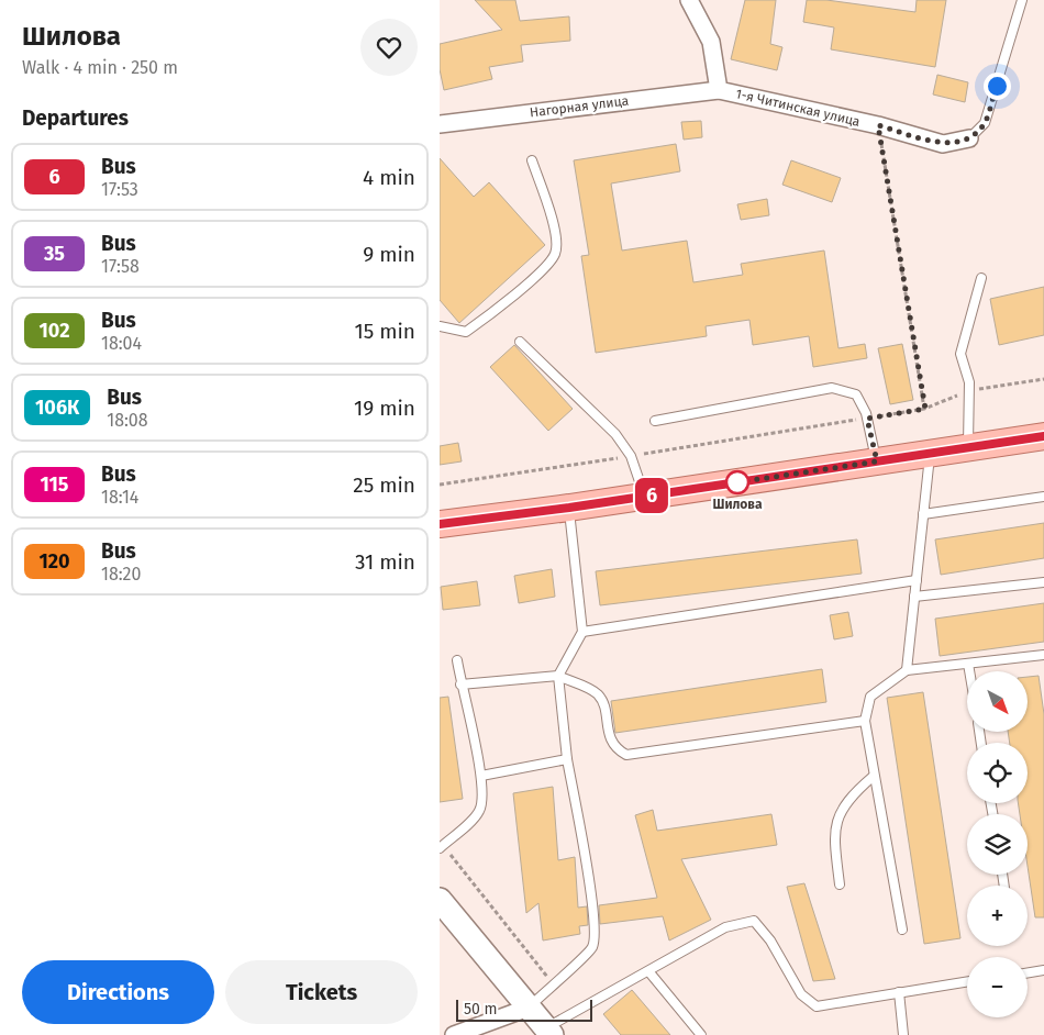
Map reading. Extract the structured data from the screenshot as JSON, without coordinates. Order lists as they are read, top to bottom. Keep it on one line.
{"streets":{"street":["Нагорная улица","1-я Читинская улица"]},"crossings":[["Нагорная улица","1-я Читинская улица"]],"places":["Шилова"],"lines":["bus line 6"],"scale_bar":"50 m","north":"bottom right","page":{"heading":[["Шилова","Walk · 4 min · 250 m"],"Departures"],"on_map":"6","list":[{"mark":"6","name":"Bus","note":"17:53","value":"4 min"},{"mark":"35","name":"Bus","note":"17:58","value":"9 min"},{"mark":"102","name":"Bus","note":"18:04","value":"15 min"},{"mark":"106К","name":"Bus","note":"18:08","value":"19 min"},{"mark":"115","name":"Bus","note":"18:14","value":"25 min"},{"mark":"120","name":"Bus","note":"18:20","value":"31 min"}],"map_buttons":["+","−"],"buttons":["Directions","Tickets"],"scale":"50 m"}}
